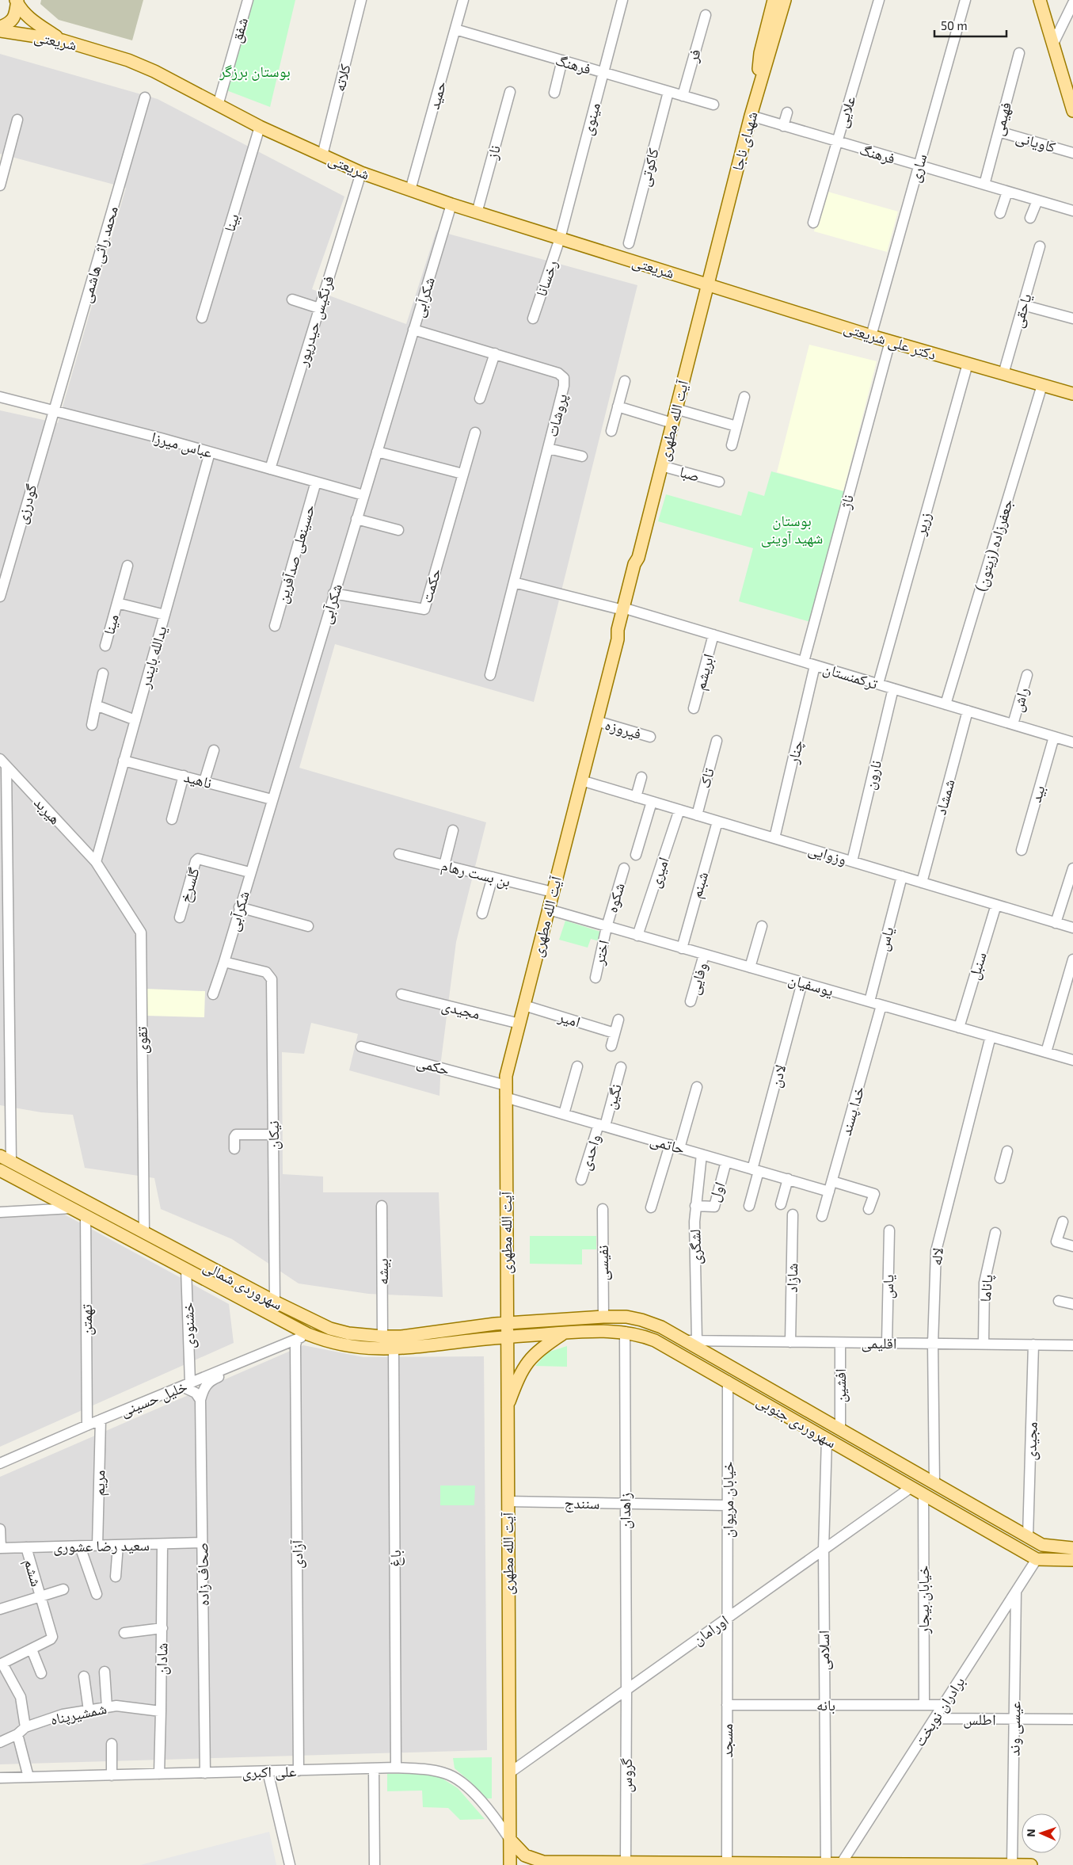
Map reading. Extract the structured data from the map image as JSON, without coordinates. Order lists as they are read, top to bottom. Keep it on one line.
{"streets":{"main road":["شریعتی","شهدای ناجا","دکتر علی شریعتی","آیت الله مطهری","سهروردی شمالی","سهروردی جنوبی"],"street":["شفق","فر","فرهنگ","کلاته","حمید","علایی","مینوی","فهیمی","کاویانی","ناز","کاکوتی","ساری","بینا","محمد راثی هاشمی","رخسانا","شکرآبی","یاحقی","فرنگیس حیدرپور","پروشات","عباس میرزا","صبا","ناژ","گودرزی","زریر","جعفرزاده (زیتون)","حسینعلی صدآفرین","حکمت","مینا","یدالله بایندر","ابریشم","ترکمنستان","راش","فیروزه","چنار","نارون","تاک","ناهید","بید","شمشاد","هیربد","وزوایی","امیری","بن بست رهام","گلسرخ","شبنم","شکوه","یاس","اختر","سنبل","وفایی","یوسفیان","مجیدی","امیر","تقوی","حکمی","لادن","نگین","خدا پسند","نیکان","حاتمی","واحدی","اول","لشگری","لاله","نفیسی","بیشه","شازاد","پاناما","تهمتن","خشنودی","اقلیمی","افشین","خلیل حسینی","مریم","خیابان مریوان","سنندج","زاهدان","سعید رضا عشوری","آزادی","باغ","ششم","صحاف زاده","خیابان بیجار","اورامان","اسلامی","شادان","بانه","برادران نوبخت","شمشیرپناه","اطلس","عیسی وند","مسجد","علی‌ اکبری","گروس"]},"crossings":[["شفق","شریعتی"],["شریعتی","کلاته"],["شریعتی","حمید"],["شریعتی","مینوی"],["شریعتی","شهدای ناجا"],["شریعتی","ناز"],["شریعتی","بینا"],["شریعتی","رخسانا"],["شریعتی","شکرآبی"],["شریعتی","فرنگیس حیدرپور"],["شریعتی","دکتر علی شریعتی"],["شریعتی","آیت الله مطهری"],["فر","فرهنگ"],["فرهنگ","حمید"],["فرهنگ","علایی"],["فرهنگ","مینوی"],["فرهنگ","فهیمی"],["فرهنگ","شهدای ناجا"],["فرهنگ","کاکوتی"],["فرهنگ","ساری"],["مینوی","رخسانا"],["فهیمی","کاویانی"],["شهدای ناجا","دکتر علی شریعتی"],["شهدای ناجا","آیت الله مطهری"],["ساری","دکتر علی شریعتی"],["محمد راثی هاشمی","عباس میرزا"],["محمد راثی هاشمی","گودرزی"],["شکرآبی","پروشات"],["شکرآبی","عباس میرزا"],["شکرآبی","حکمت"],["شکرآبی","ناهید"],["شکرآبی","گلسرخ"],["شکرآبی","نیکان"],["یاحقی","دکتر علی شریعتی"],["فرنگیس حیدرپور","عباس میرزا"],["دکتر علی شریعتی","آیت الله مطهری"],["دکتر علی شریعتی","ناژ"],["دکتر علی شریعتی","زریر"],["دکتر علی شریعتی","جعفرزاده (زیتون)"],["آیت الله مطهری","صبا"],["آیت الله مطهری","ترکمنستان"],["آیت الله مطهری","فیروزه"],["آیت الله مطهری","وزوایی"],["آیت الله مطهری","بن بست رهام"],["آیت الله مطهری","یوسفیان"],["آیت الله مطهری","مجیدی"],["آیت الله مطهری","امیر"],["آیت الله مطهری","حکمی"],["آیت الله مطهری","حاتمی"],["آیت الله مطهری","سهروردی شمالی"],["آیت الله مطهری","سهروردی جنوبی"],["آیت الله مطهری","سنندج"],["آیت الله مطهری","اورامان"],["آیت الله مطهری","علی‌ اکبری"],["عباس میرزا","گودرزی"],["عباس میرزا","حسینعلی صدآفرین"],["عباس میرزا","یدالله بایندر"],["ناژ","ترکمنستان"],["زریر","ترکمنستان"],["جعفرزاده (زیتون)","ترکمنستان"],["مینا","یدالله بایندر"],["یدالله بایندر","ناهید"],["یدالله بایندر","هیربد"],["یدالله بایندر","تقوی"],["ابریشم","ترکمنستان"],["ترکمنستان","راش"],["ترکمنستان","چنار"],["ترکمنستان","نارون"],["ترکمنستان","بید"],["ترکمنستان","شمشاد"],["چنار","وزوایی"],["نارون","وزوایی"],["تاک","وزوایی"],["شمشاد","وزوایی"],["هیربد","تقوی"],["وزوایی","امیری"],["وزوایی","شبنم"],["وزوایی","یاس"],["وزوایی","سنبل"],["امیری","یوسفیان"],["شبنم","یوسفیان"],["شکوه","اختر"],["شکوه","یوسفیان"],["یاس","یوسفیان"],["یاس","اقلیمی"],["اختر","یوسفیان"],["سنبل","یوسفیان"],["وفایی","یوسفیان"],["یوسفیان","لادن"],["یوسفیان","خدا پسند"],["یوسفیان","لاله"],["مجیدی","اقلیمی"],["مجیدی","سهروردی جنوبی"],["تقوی","سهروردی شمالی"],["حکمی","حاتمی"],["لادن","حاتمی"],["نگین","حاتمی"],["نگین","واحدی"],["خدا پسند","حاتمی"],["نیکان","سهروردی شمالی"],["حاتمی","واحدی"],["حاتمی","اول"],["حاتمی","لشگری"],["اول","لشگری"],["لشگری","اقلیمی"],["لشگری","سهروردی جنوبی"],["لاله","اقلیمی"],["لاله","سهروردی جنوبی"],["نفیسی","سهروردی جنوبی"],["بیشه","سهروردی شمالی"],["شازاد","اقلیمی"],["سهروردی شمالی","تهمتن"],["سهروردی شمالی","خشنودی"],["سهروردی شمالی","خلیل حسینی"],["سهروردی شمالی","سهروردی جنوبی"],["سهروردی شمالی","باغ"],["پاناما","اقلیمی"],["تهمتن","خلیل حسینی"],["خشنودی","خلیل حسینی"],["اقلیمی","افشین"],["اقلیمی","سهروردی جنوبی"],["افشین","سهروردی جنوبی"],["خلیل حسینی","مریم"],["خلیل حسینی","آزادی"],["سهروردی جنوبی","خیابان مریوان"],["سهروردی جنوبی","زاهدان"],["سهروردی جنوبی","خیابان بیجار"],["سهروردی جنوبی","اورامان"],["سهروردی جنوبی","اسلامی"],["سهروردی جنوبی","برادران نوبخت"],["مریم","سعید رضا عشوری"],["خیابان مریوان","سنندج"],["خیابان مریوان","اورامان"],["خیابان مریوان","مسجد"],["سنندج","زاهدان"],["زاهدان","اورامان"],["زاهدان","گروس"],["سعید رضا عشوری","ششم"],["سعید رضا عشوری","صحاف زاده"],["سعید رضا عشوری","شادان"],["آزادی","علی‌ اکبری"],["باغ","علی‌ اکبری"],["صحاف زاده","علی‌ اکبری"],["خیابان بیجار","بانه"],["اورامان","اسلامی"],["اورامان","مسجد"],["اورامان","گروس"],["اسلامی","بانه"],["شادان","شمشیرپناه"],["شادان","علی‌ اکبری"],["بانه","برادران نوبخت"],["بانه","مسجد"],["برادران نوبخت","اطلس"],["برادران نوبخت","عیسی وند"],["اطلس","عیسی وند"]],"parks":["بوستان برزگر","بوستان شهید آوینی"],"scale_bar":"50 m","north":"left"}
